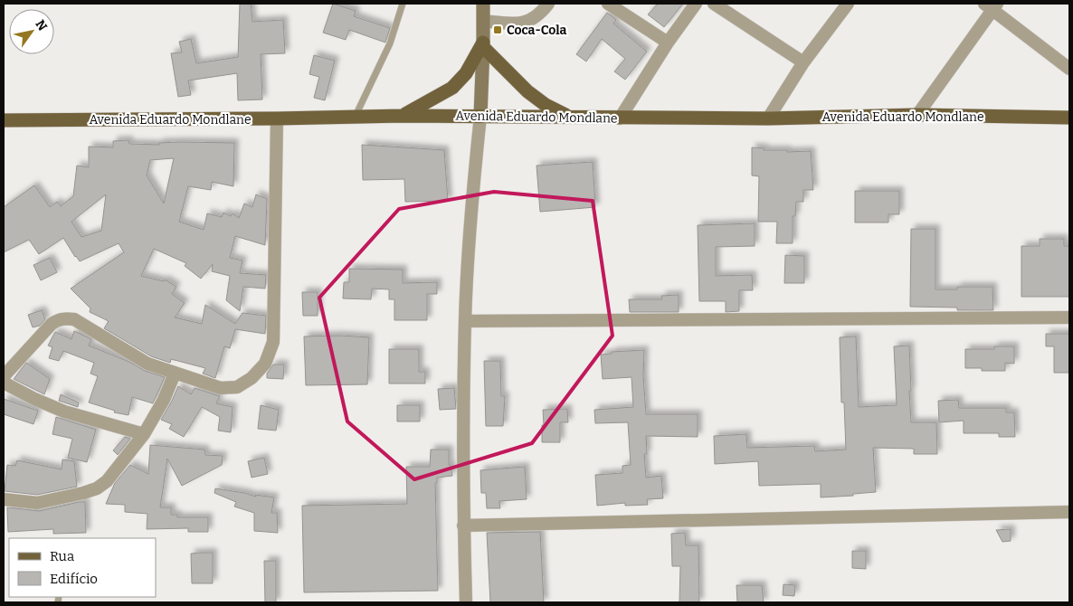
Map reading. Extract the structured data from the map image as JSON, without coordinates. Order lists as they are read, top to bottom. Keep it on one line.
{"streets":{"main road":["Avenida Eduardo Mondlane"]},"places":{"transit":["Coca-Cola"]},"legend":["Rua","Edifício"],"north":"top right"}
